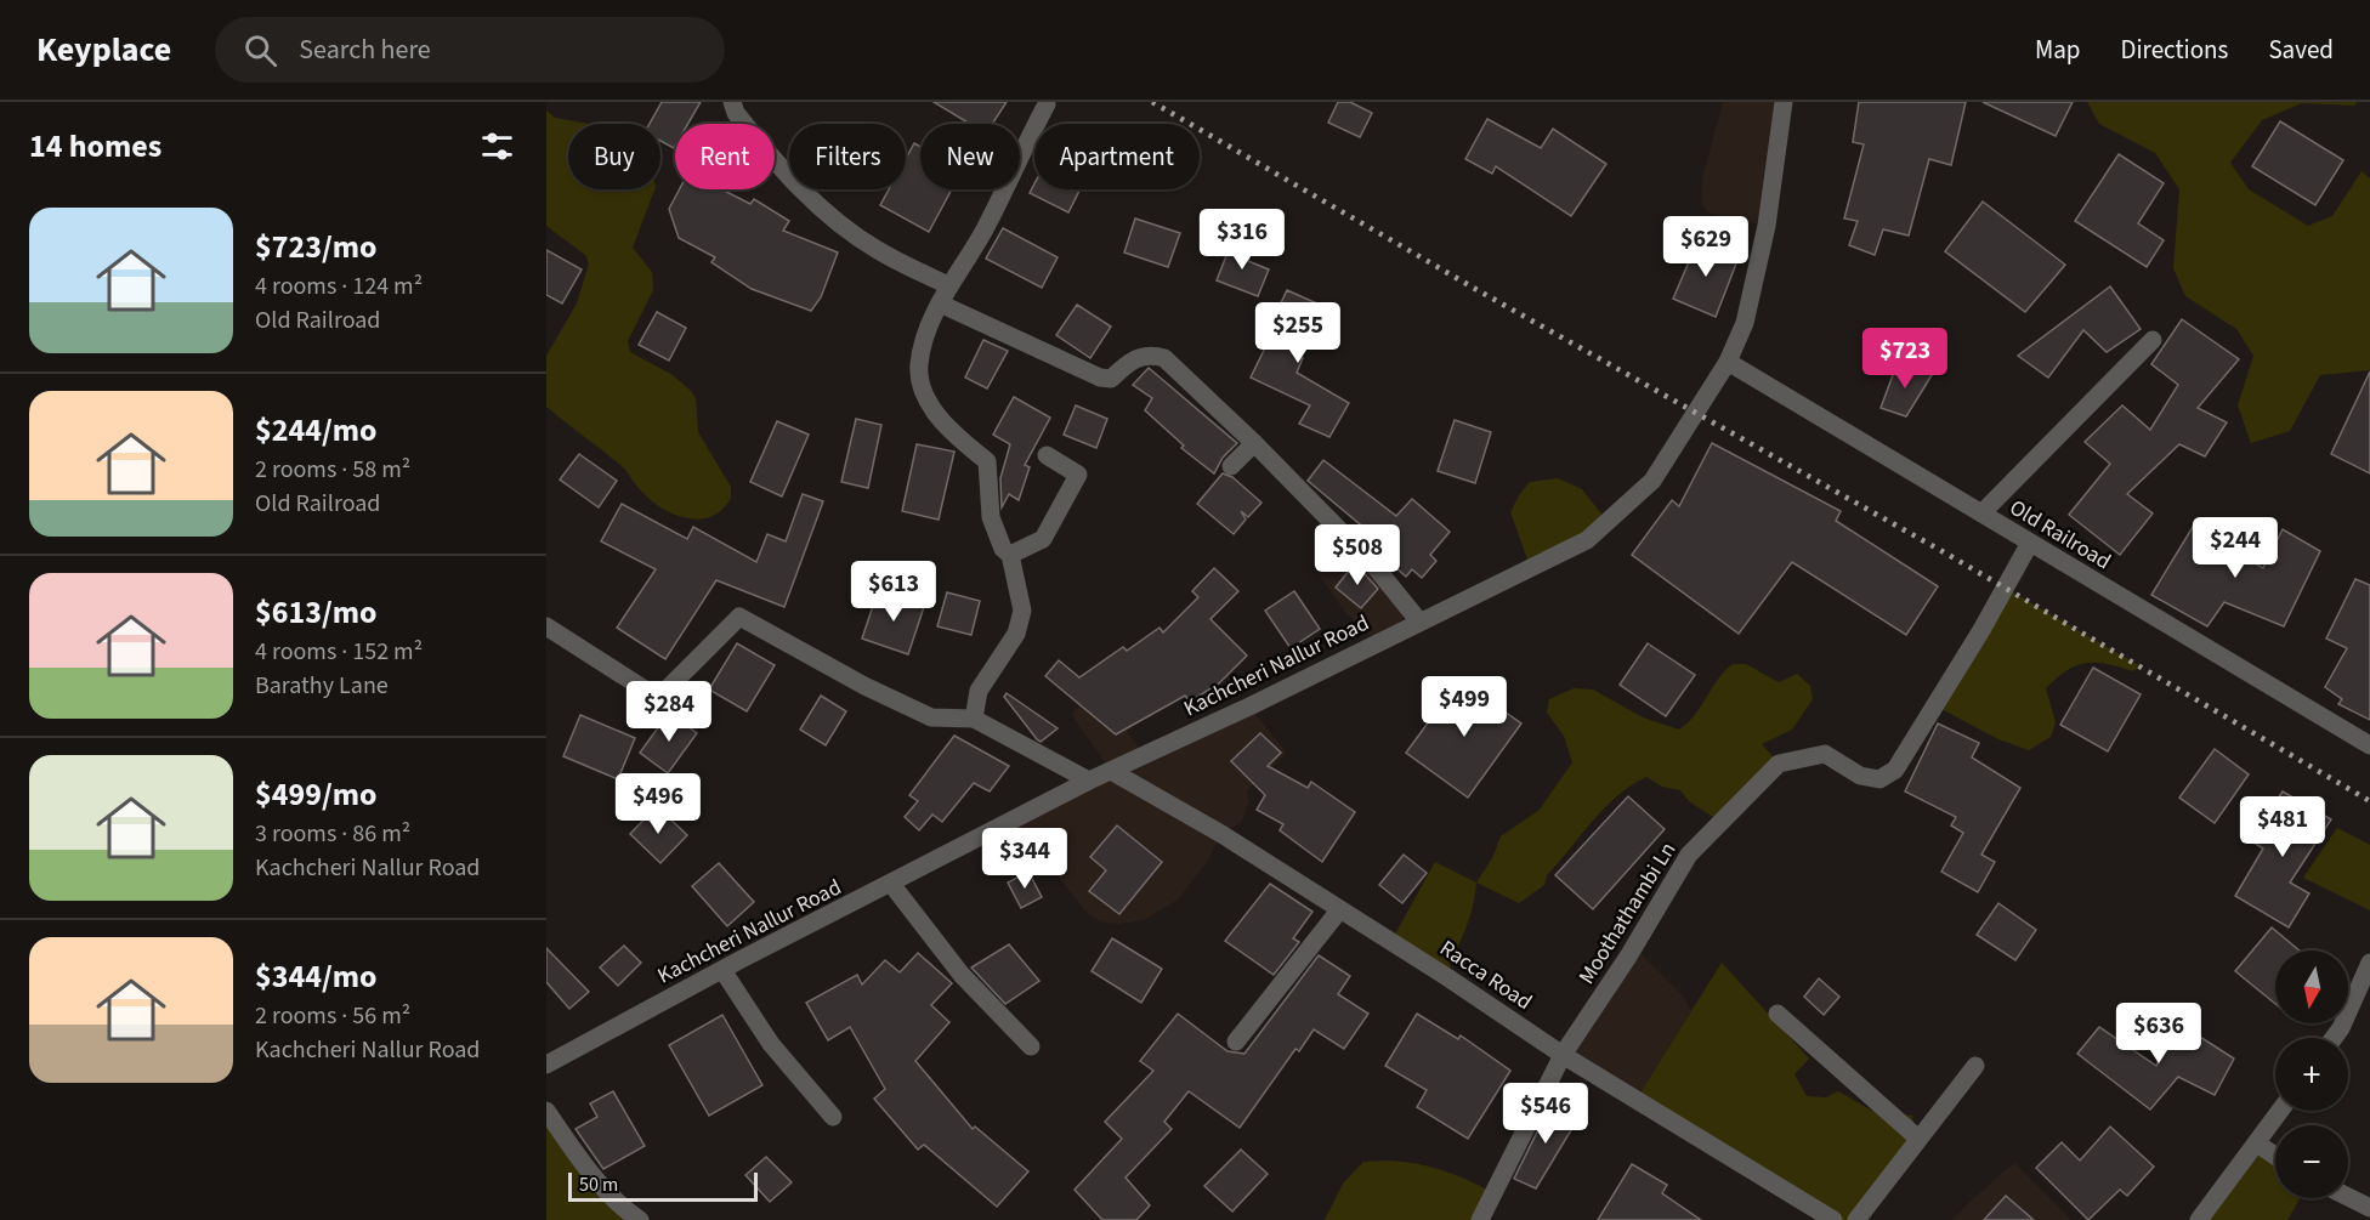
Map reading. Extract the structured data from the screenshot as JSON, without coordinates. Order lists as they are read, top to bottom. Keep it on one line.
{"streets":{"street":["Old Railroad","Kachcheri Nallur Road","Moothathambi Ln","Racca Road"]},"crossings":[["Old Railroad","Kachcheri Nallur Road"],["Old Railroad","Moothathambi Ln"],["Kachcheri Nallur Road","Racca Road"],["Moothathambi Ln","Racca Road"]],"scale_bar":"50 m","north":"bottom","page":{"header":"Keyplace","search":"Search here","nav":["Map","Directions","Saved"],"heading":"14 homes","chip":["Buy","Rent","Filters","New","Apartment"],"list":[{"name":"$723/mo","note":"4 rooms · 124 m² · Old Railroad"},{"name":"$244/mo","note":"2 rooms · 58 m² · Old Railroad"},{"name":"$613/mo","note":"4 rooms · 152 m² · Barathy Lane"},{"name":"$499/mo","note":"3 rooms · 86 m² · Kachcheri Nallur Road"},{"name":"$344/mo","note":"2 rooms · 56 m² · Kachcheri Nallur Road"}],"price":["$316","$629","$255","$723","$244","$508","$613","$499","$284","$496","$481","$344","$636","$546"],"map_buttons":["+","−"],"scale":"50 m"}}
